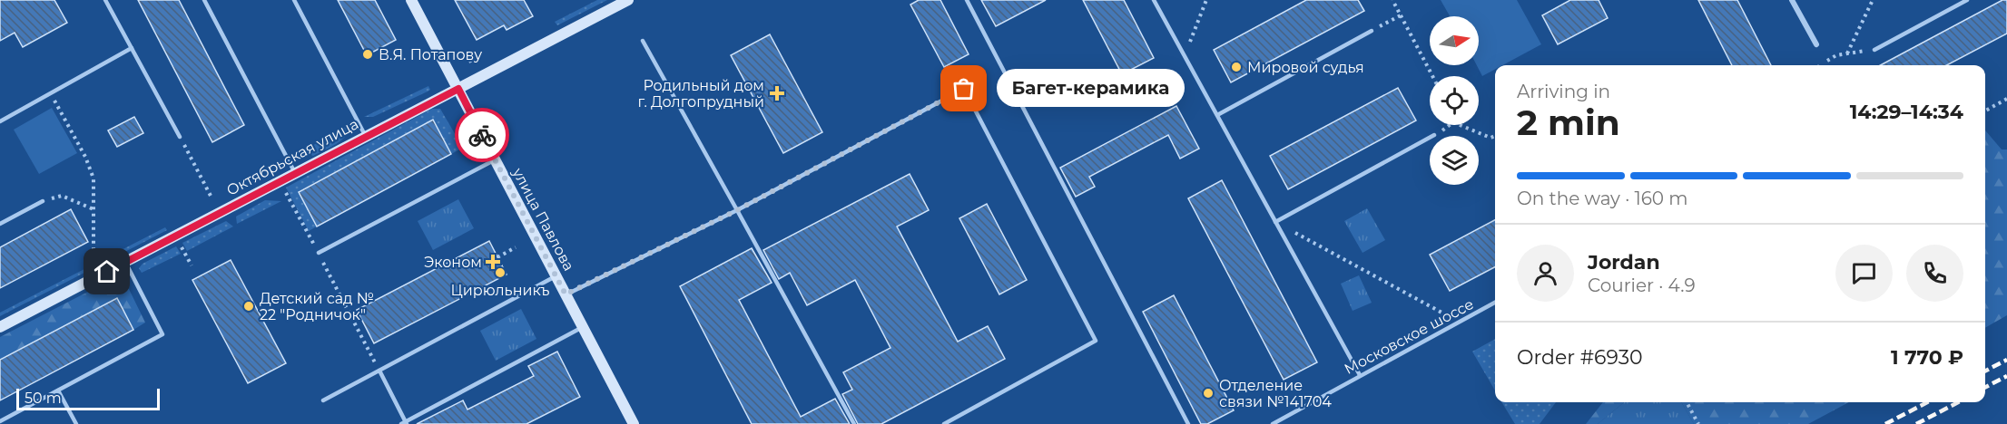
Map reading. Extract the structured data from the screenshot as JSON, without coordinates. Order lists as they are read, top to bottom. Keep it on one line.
{"streets":{"street":["Октябрьская улица","улица Павлова"],"lane":["Московское шоссе"]},"crossings":[["Октябрьская улица","улица Павлова"]],"places":{"other":["В.Я. Потапову","Мировой судья","Багет-керамика","Цирюльникъ","Детский сад № 22 \"Родничок\"","Отделение связи №141704"],"health":["Родильный дом г. Долгопрудный","Эконом"]},"scale_bar":"50 m","north":"right","page":{"heading":["2 min","Arriving in","14:29–14:34"],"panel":["Jordan","Courier · 4.9","Order #6930","1 770 ₽"],"bubble":"Багет-керамика","bar":"On the way · 160 m","scale":"50 m"}}
